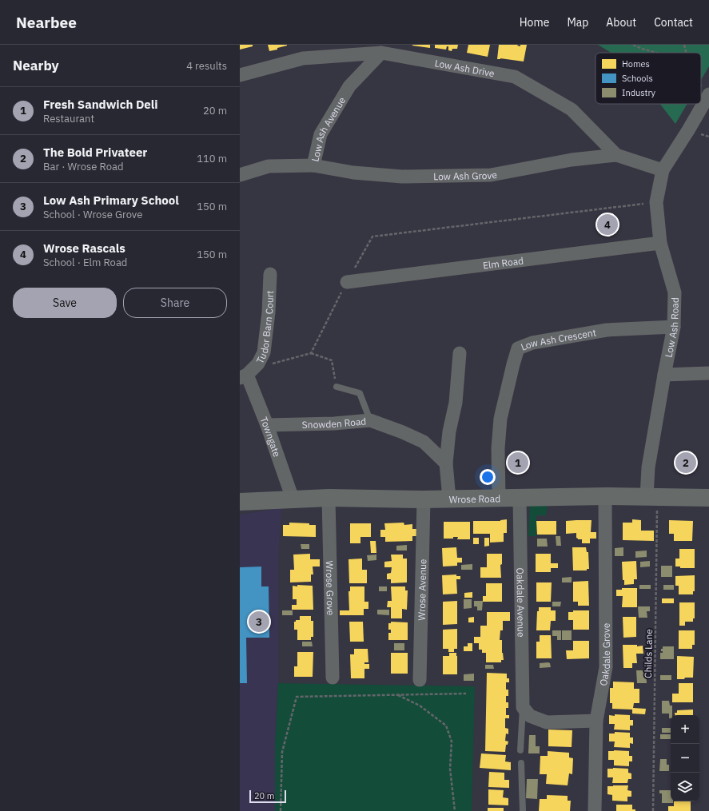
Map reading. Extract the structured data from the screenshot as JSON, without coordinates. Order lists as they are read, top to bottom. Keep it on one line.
{"streets":{"street":["Low Ash Drive","Low Ash Avenue","Low Ash Grove","Elm Road","Tudor Barn Court","Low Ash Road","Low Ash Crescent","Snowden Road","Towngate","Wrose Road","Wrose Grove","Wrose Avenue","Oakdale Avenue","Oakdale Grove"],"path":["Childs Lane"]},"crossings":[["Low Ash Drive","Low Ash Avenue"],["Low Ash Drive","Low Ash Grove"],["Low Ash Drive","Low Ash Road"],["Low Ash Avenue","Low Ash Grove"],["Elm Road","Low Ash Road"],["Tudor Barn Court","Towngate"],["Low Ash Road","Low Ash Crescent"],["Low Ash Road","Wrose Road"],["Low Ash Road","Childs Lane"],["Low Ash Crescent","Wrose Road"],["Snowden Road","Towngate"],["Towngate","Wrose Road"],["Wrose Road","Wrose Grove"],["Wrose Road","Wrose Avenue"],["Wrose Road","Oakdale Avenue"],["Wrose Road","Childs Lane"],["Wrose Road","Oakdale Grove"]],"legend":["Homes","Schools","Industry"],"scale_bar":"20 m","page":{"header":"Nearbee","nav":["Home","Map","About","Contact"],"heading":["Nearby","4 results"],"list":[{"mark":"1","name":"Fresh Sandwich Deli","note":"Restaurant","value":"20 m"},{"mark":"2","name":"The Bold Privateer","note":"Bar · Wrose Road","value":"110 m"},{"mark":"3","name":"Low Ash Primary School","note":"School · Wrose Grove","value":"150 m"},{"mark":"4","name":"Wrose Rascals","note":"School · Elm Road","value":"150 m"}],"pins":["4","1","2","3"],"buttons":["Save","Share"],"map_buttons":["+","−"],"scale":"20 m"}}
